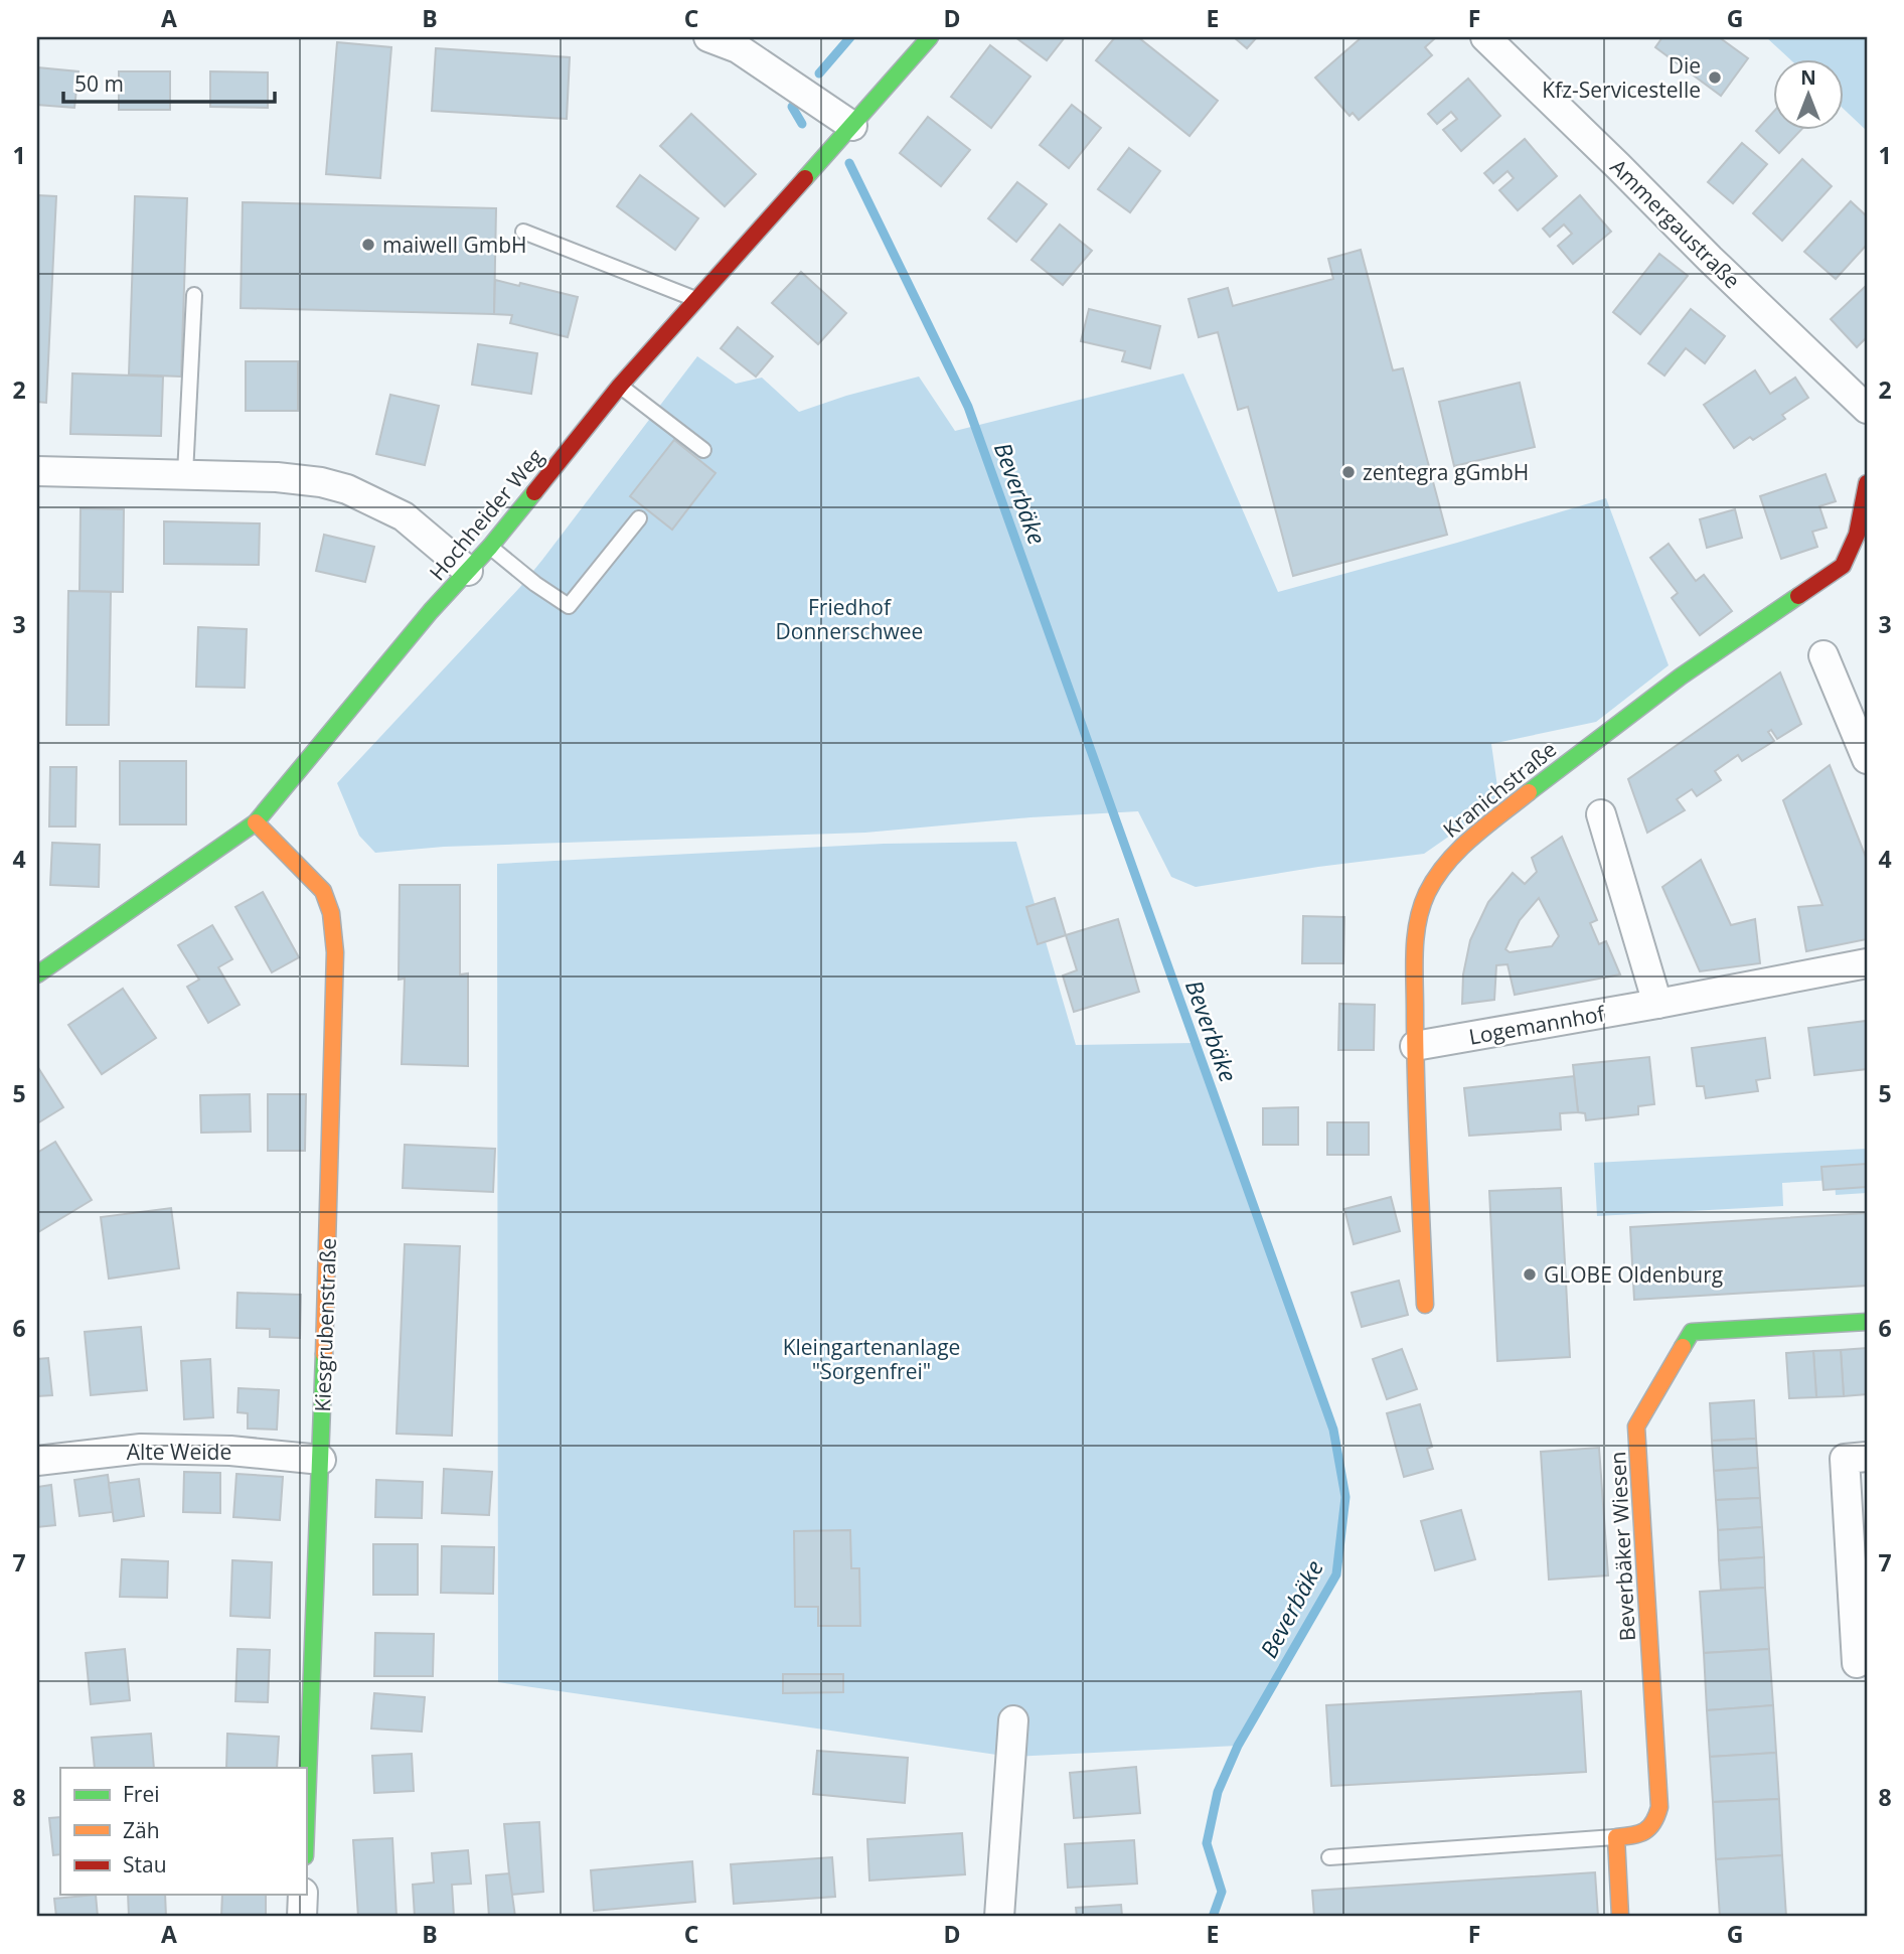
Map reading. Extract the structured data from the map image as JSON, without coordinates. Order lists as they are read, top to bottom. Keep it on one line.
{"streets":{"street":["Ammergaustraße","Hochheider Weg","Kranichstraße","Logemannhof","Kiesgrubenstraße","Alte Weide","Beverbäker Wiesen"]},"crossings":[["Hochheider Weg","Kiesgrubenstraße"],["Kranichstraße","Logemannhof"],["Kiesgrubenstraße","Alte Weide"]],"water":["Beverbäke"],"parks":["Friedhof Donnerschwee","Kleingartenanlage \"Sorgenfrei\""],"places":["Die Kfz-Servicestelle","maiwell GmbH","zentegra gGmbH","GLOBE Oldenburg"],"legend":["Frei","Zäh","Stau"],"scale_bar":"50 m","north":"top","grid":{"columns":["A","B","C","D","E","F","G"],"rows":["1","2","3","4","5","6","7","8"]}}
